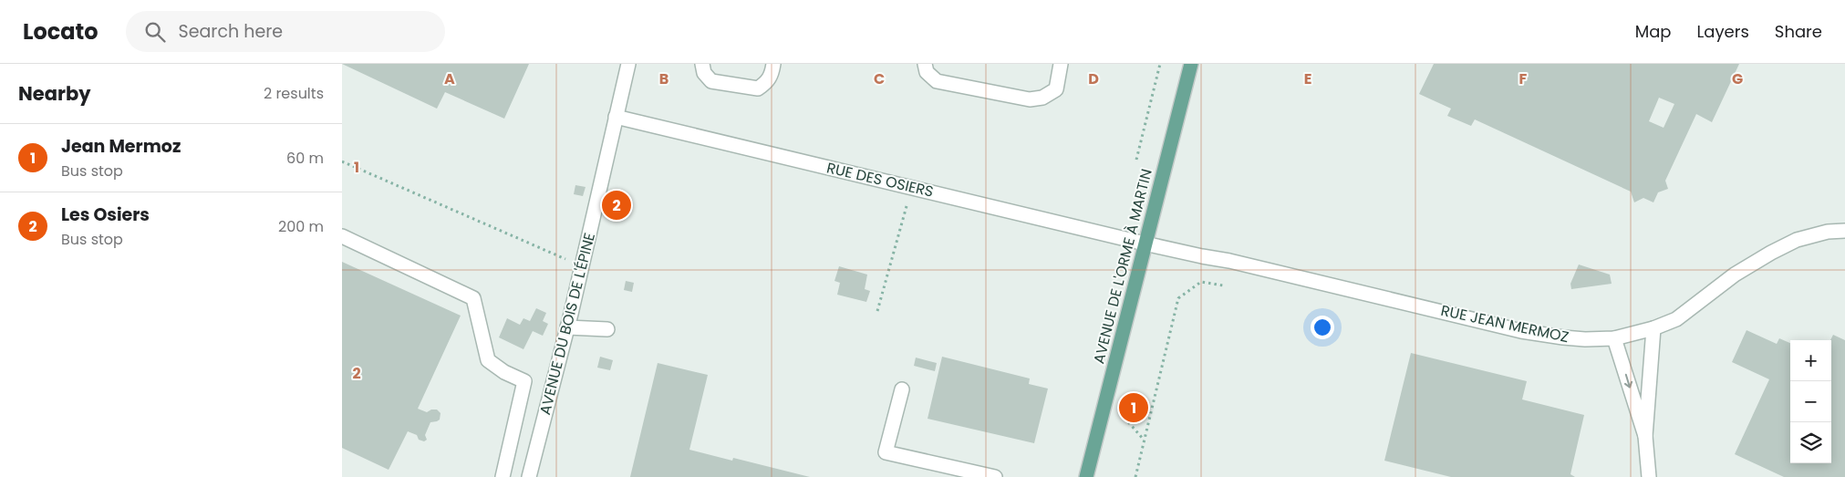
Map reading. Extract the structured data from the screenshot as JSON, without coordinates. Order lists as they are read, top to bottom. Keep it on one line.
{"streets":{"main road":["AVENUE DE L'ORME À MARTIN"],"street":["RUE DES OSIERS","AVENUE DU BOIS DE L'ÉPINE","RUE JEAN MERMOZ"]},"crossings":[["RUE DES OSIERS","AVENUE DE L'ORME À MARTIN"],["RUE DES OSIERS","AVENUE DU BOIS DE L'ÉPINE"],["RUE DES OSIERS","RUE JEAN MERMOZ"],["AVENUE DE L'ORME À MARTIN","RUE JEAN MERMOZ"]],"page":{"header":"Locato","search":"Search here","nav":["Map","Layers","Share"],"heading":["Nearby","2 results"],"list":[{"mark":"1","name":"Jean Mermoz","note":"Bus stop","value":"60 m"},{"mark":"2","name":"Les Osiers","note":"Bus stop","value":"200 m"}],"pins":["2","1"],"map_buttons":["+","−"]},"grid":{"columns":["A","B","C","D","E","F","G"],"rows":["1","2"]}}
